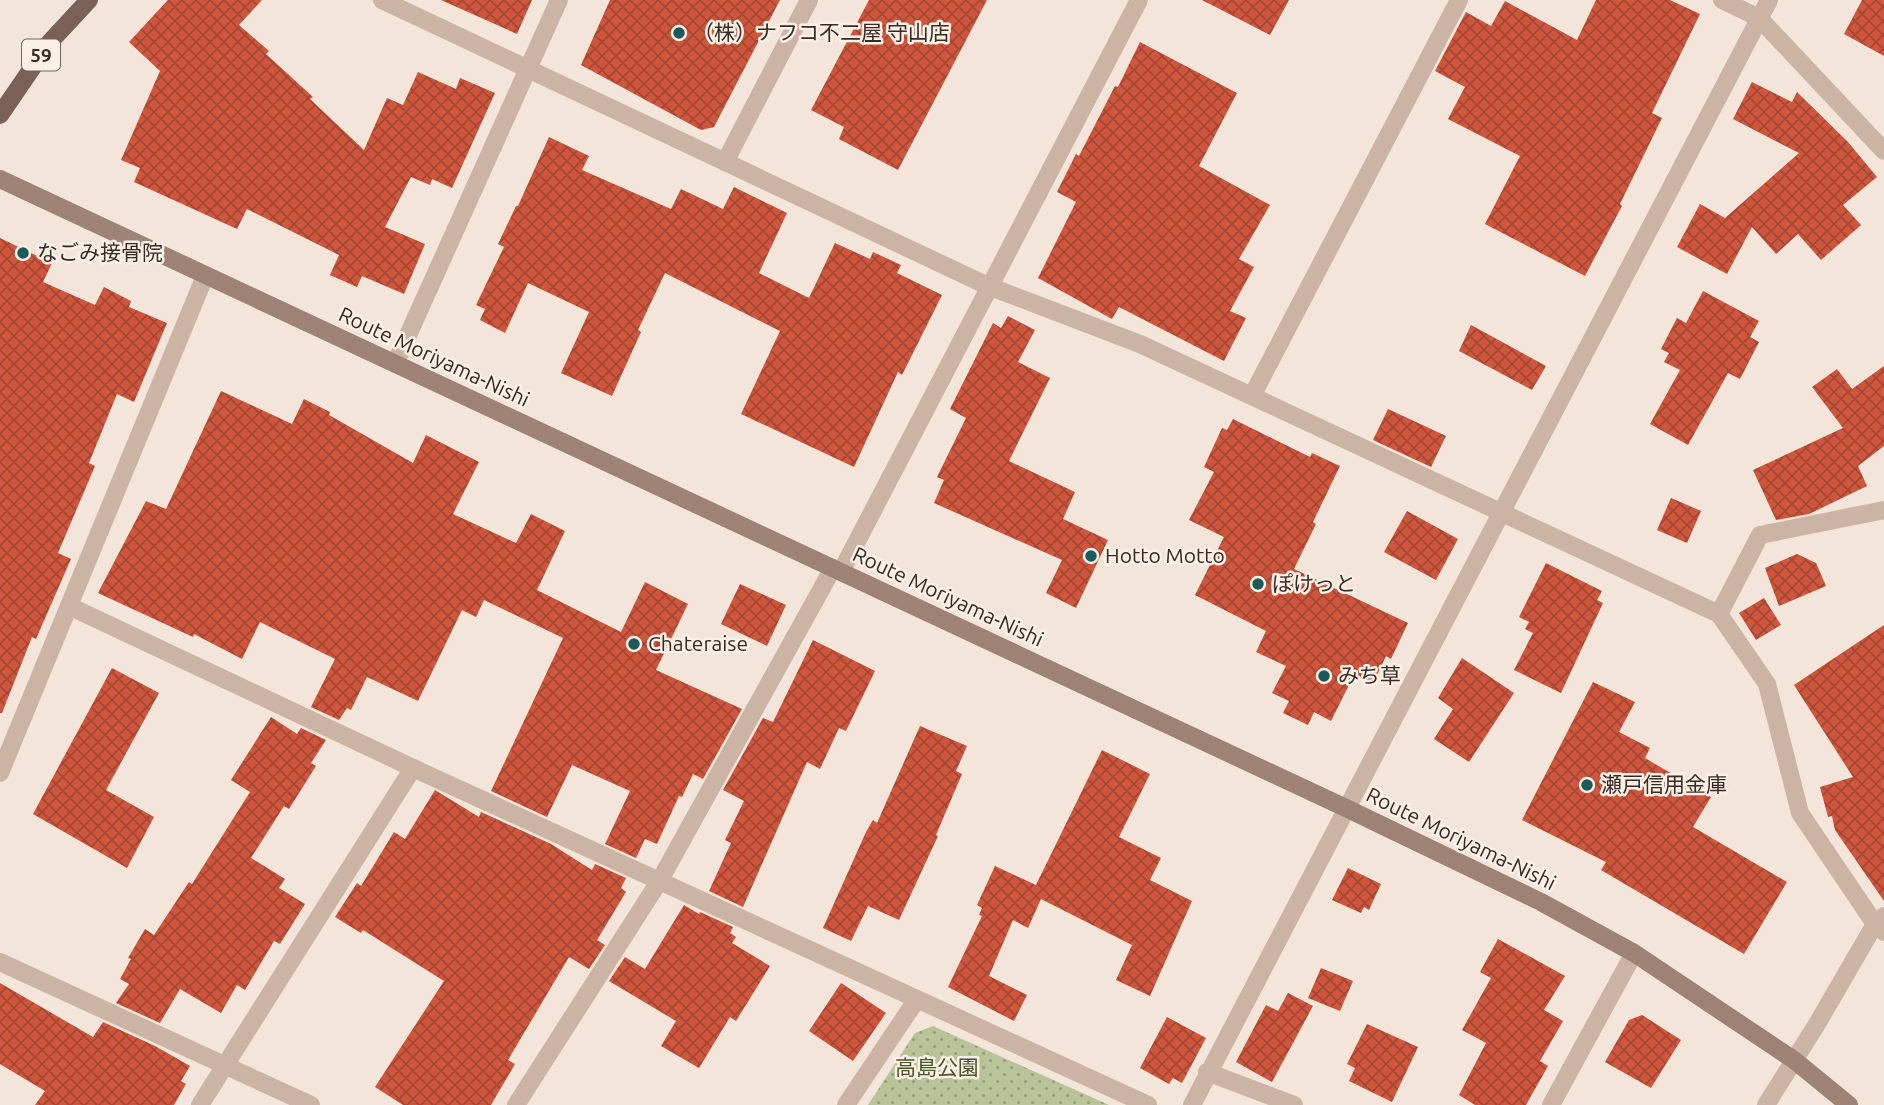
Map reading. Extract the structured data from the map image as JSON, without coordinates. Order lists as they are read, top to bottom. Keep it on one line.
{"streets":{"main road":["59","Route Moriyama-Nishi"]},"parks":["高島公園"],"places":["（株）ナフコ不二屋 守山店","なごみ接骨院","Hotto Motto","ぽけっと","Chateraise","みち草","瀬戸信用金庫"]}
